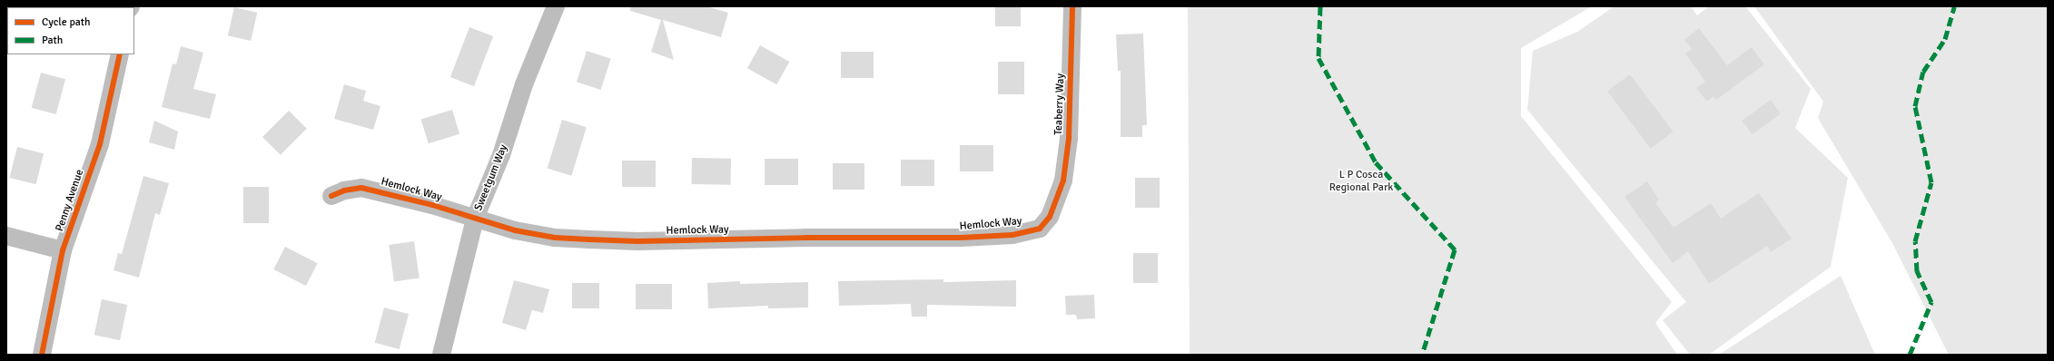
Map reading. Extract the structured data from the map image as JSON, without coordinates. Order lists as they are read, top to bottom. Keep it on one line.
{"streets":{"street":["Teaberry Way","Sweetgum Way","Hemlock Way","Penny Avenue"]},"crossings":[["Teaberry Way","Hemlock Way"],["Sweetgum Way","Hemlock Way"]],"parks":["L P Cosca Regional Park"],"legend":["Cycle path","Path"]}
